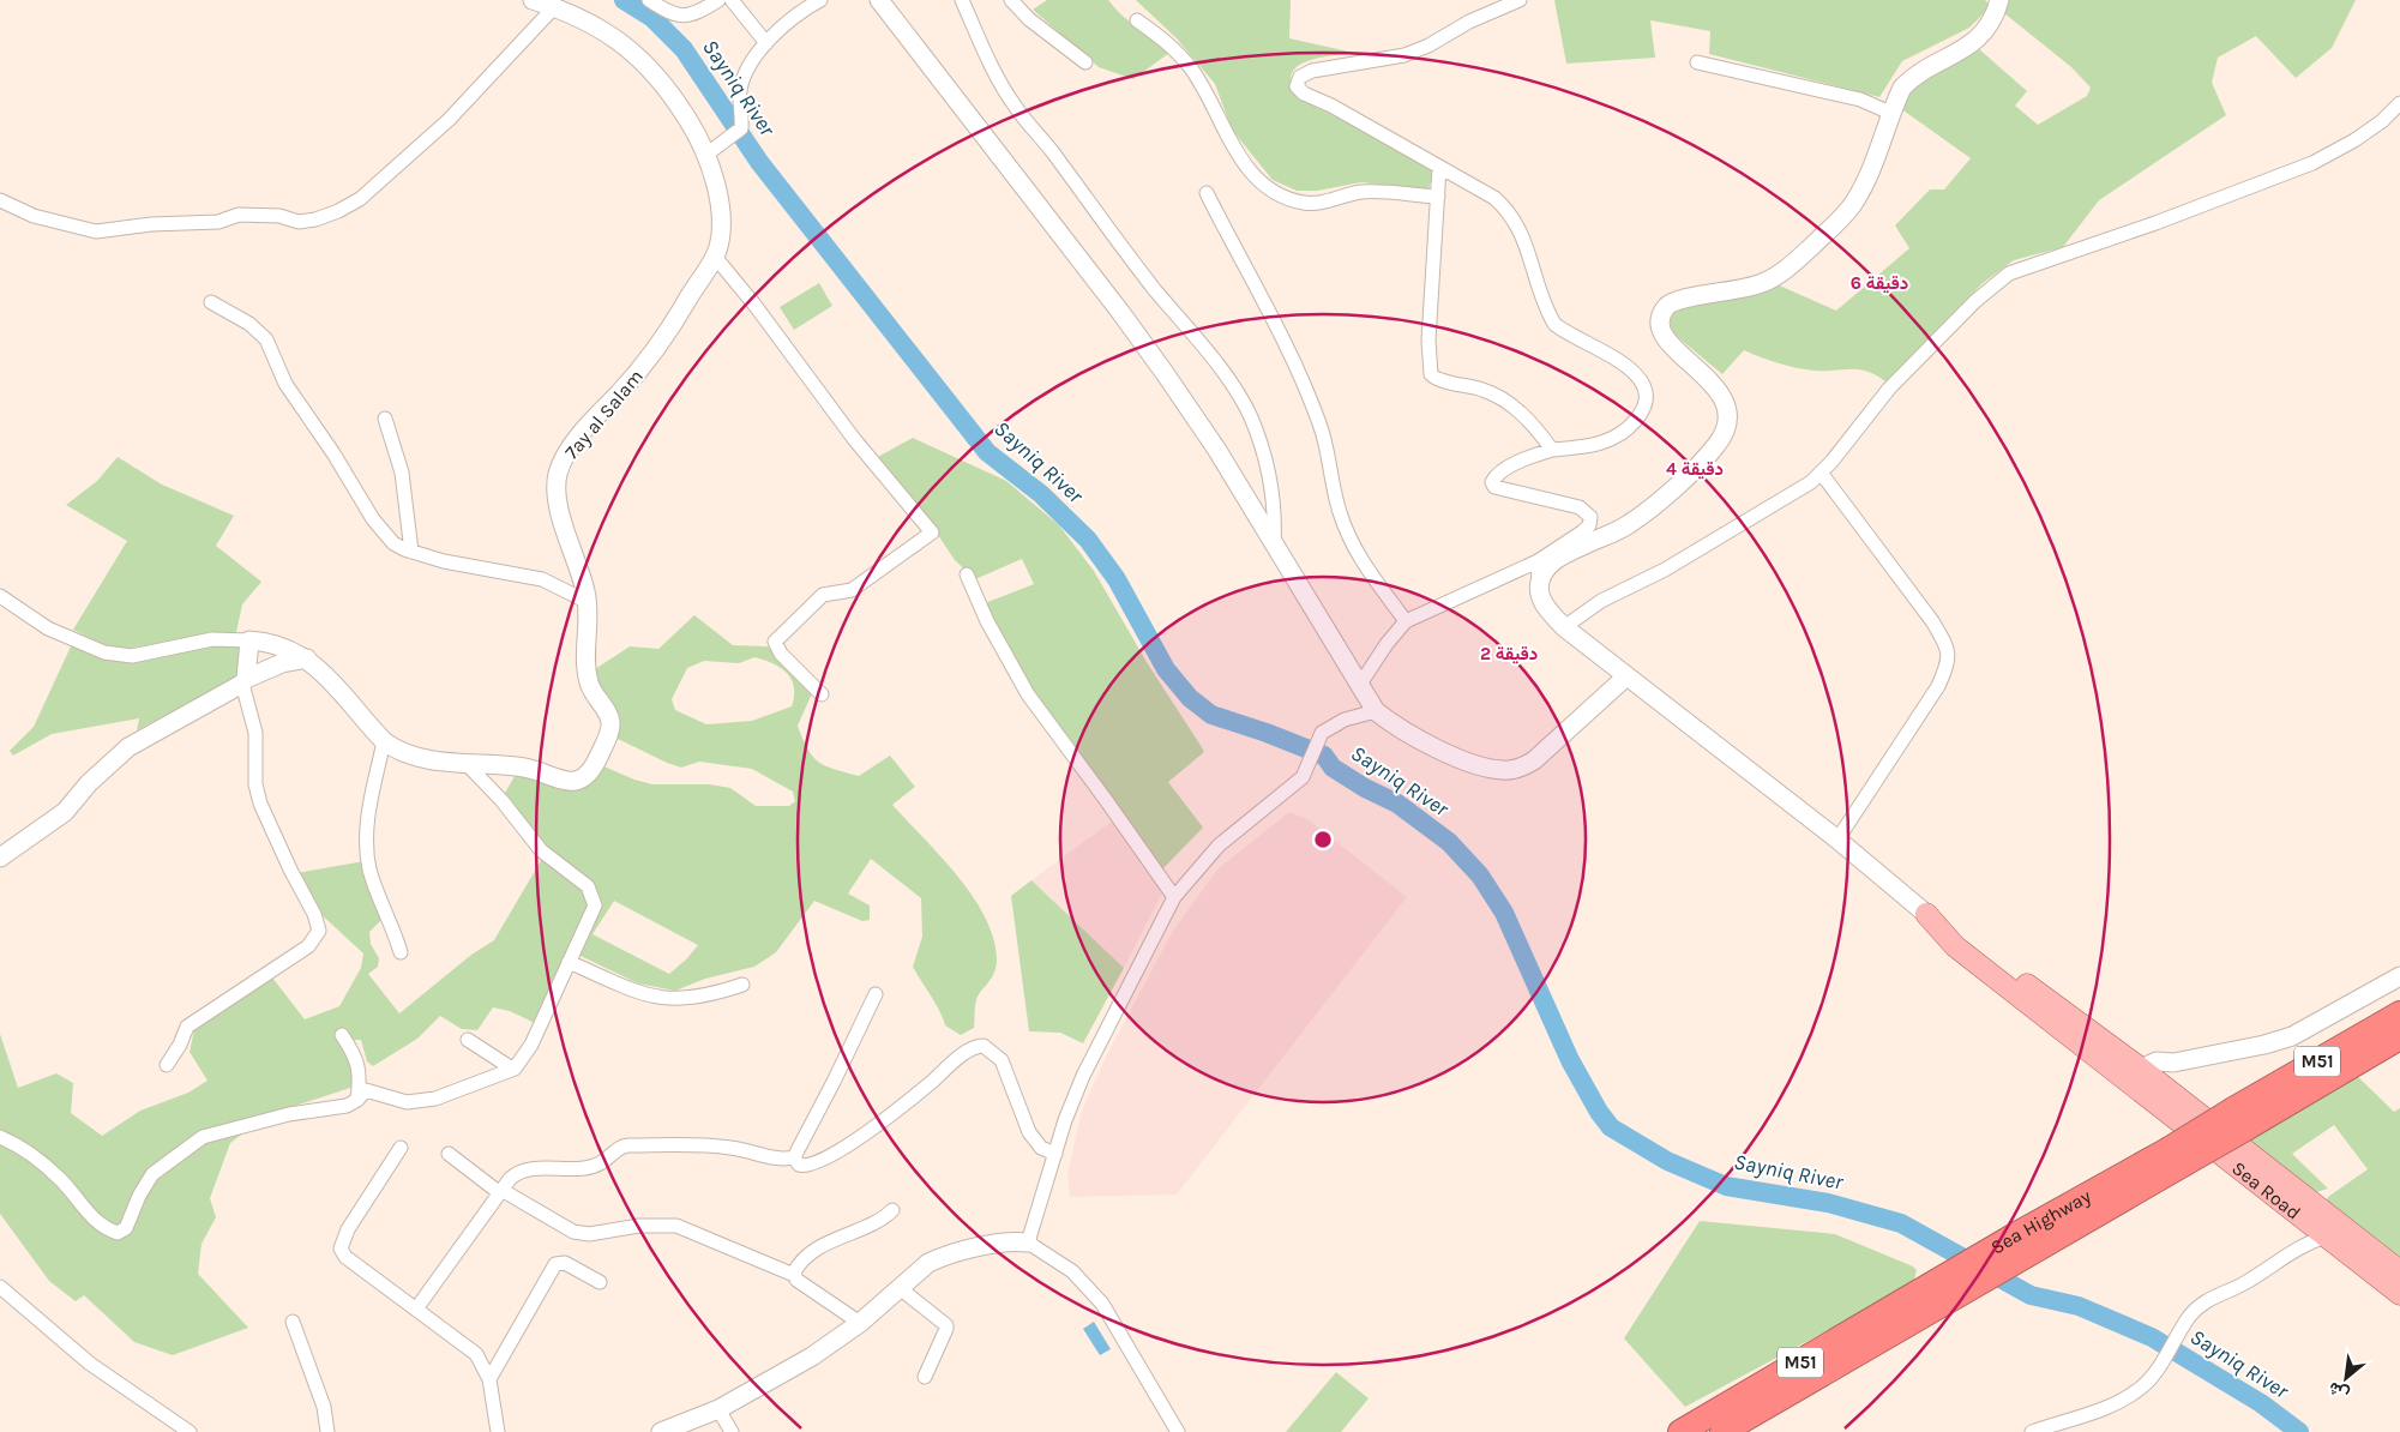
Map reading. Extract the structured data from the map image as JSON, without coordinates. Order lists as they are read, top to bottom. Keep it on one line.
{"streets":{"highway":["M51","Sea Highway"],"main road":["Sea Road"],"street":["7ay al Salam"]},"water":["Sayniq River"],"north":"bottom left","rings":["6 دقيقة","4 دقيقة","2 دقيقة"]}
